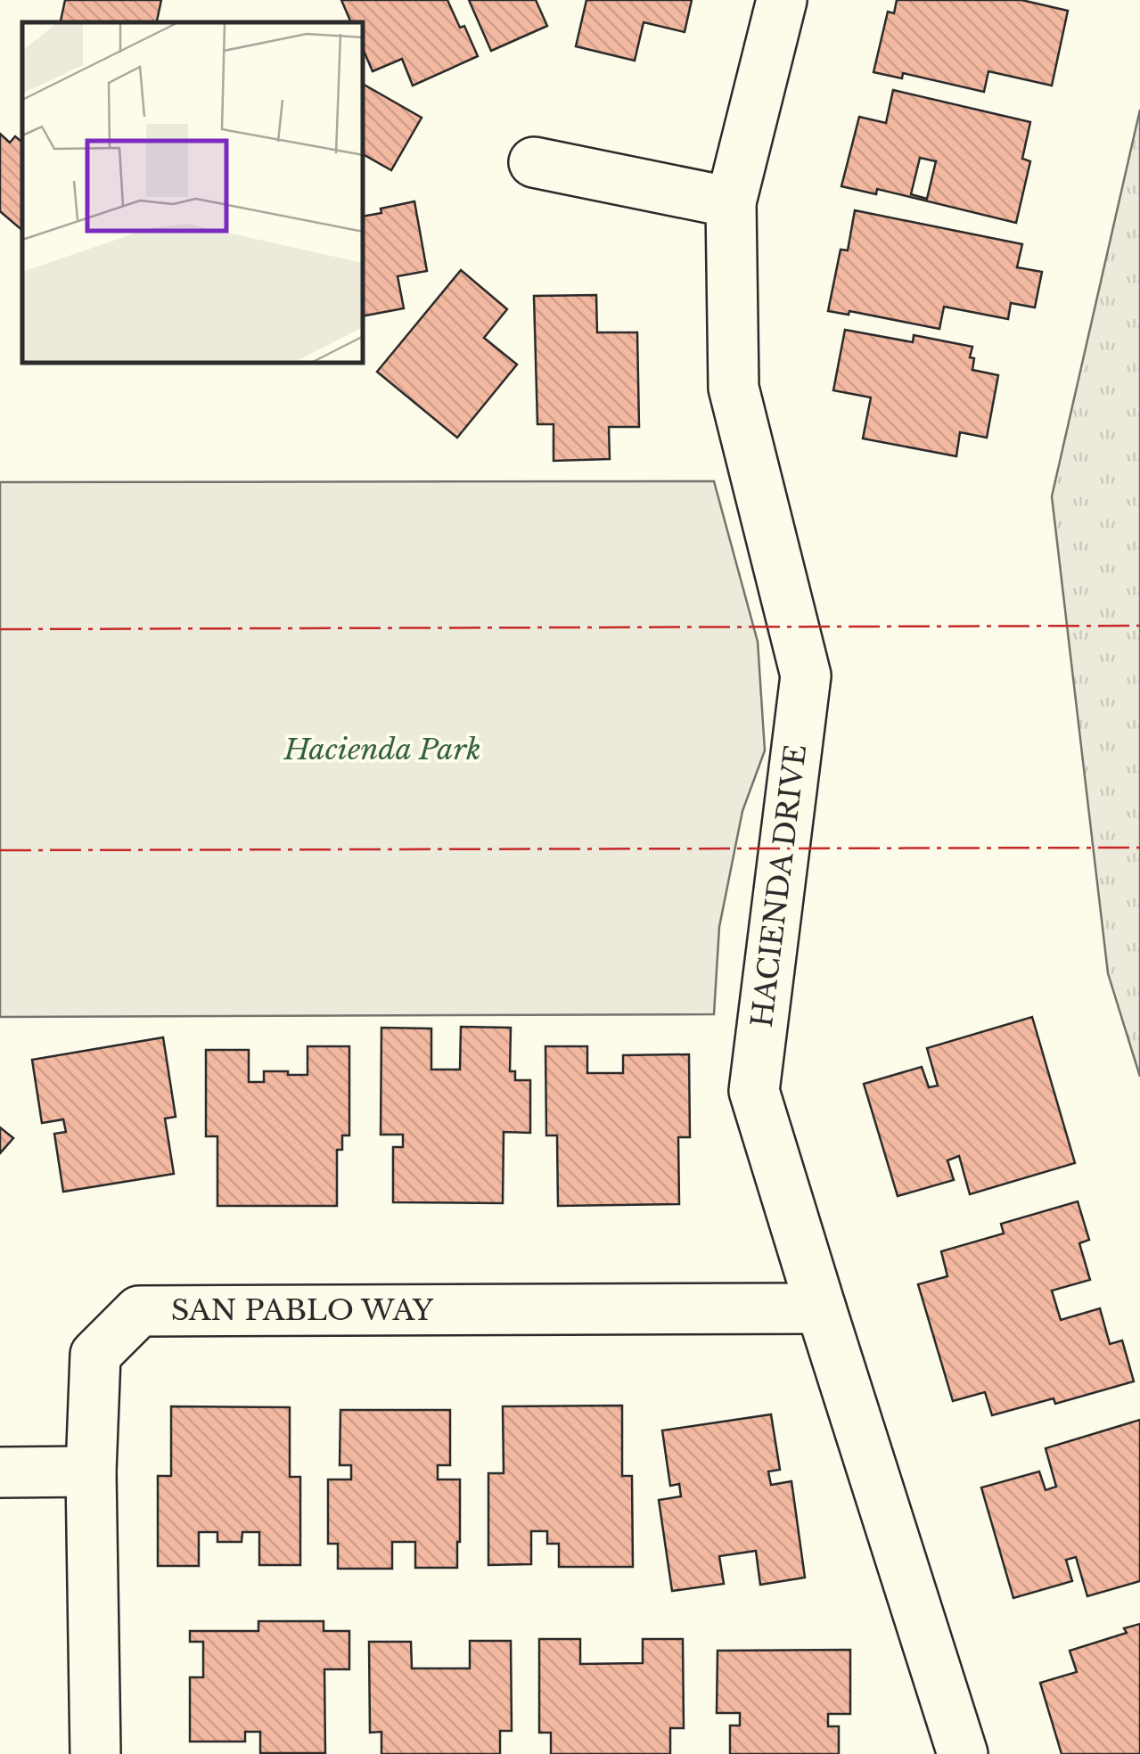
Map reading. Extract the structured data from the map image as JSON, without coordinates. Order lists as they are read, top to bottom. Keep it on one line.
{"streets":{"street":["HACIENDA DRIVE","SAN PABLO WAY"]},"crossings":[["HACIENDA DRIVE","SAN PABLO WAY"]],"parks":["Hacienda Park"]}
